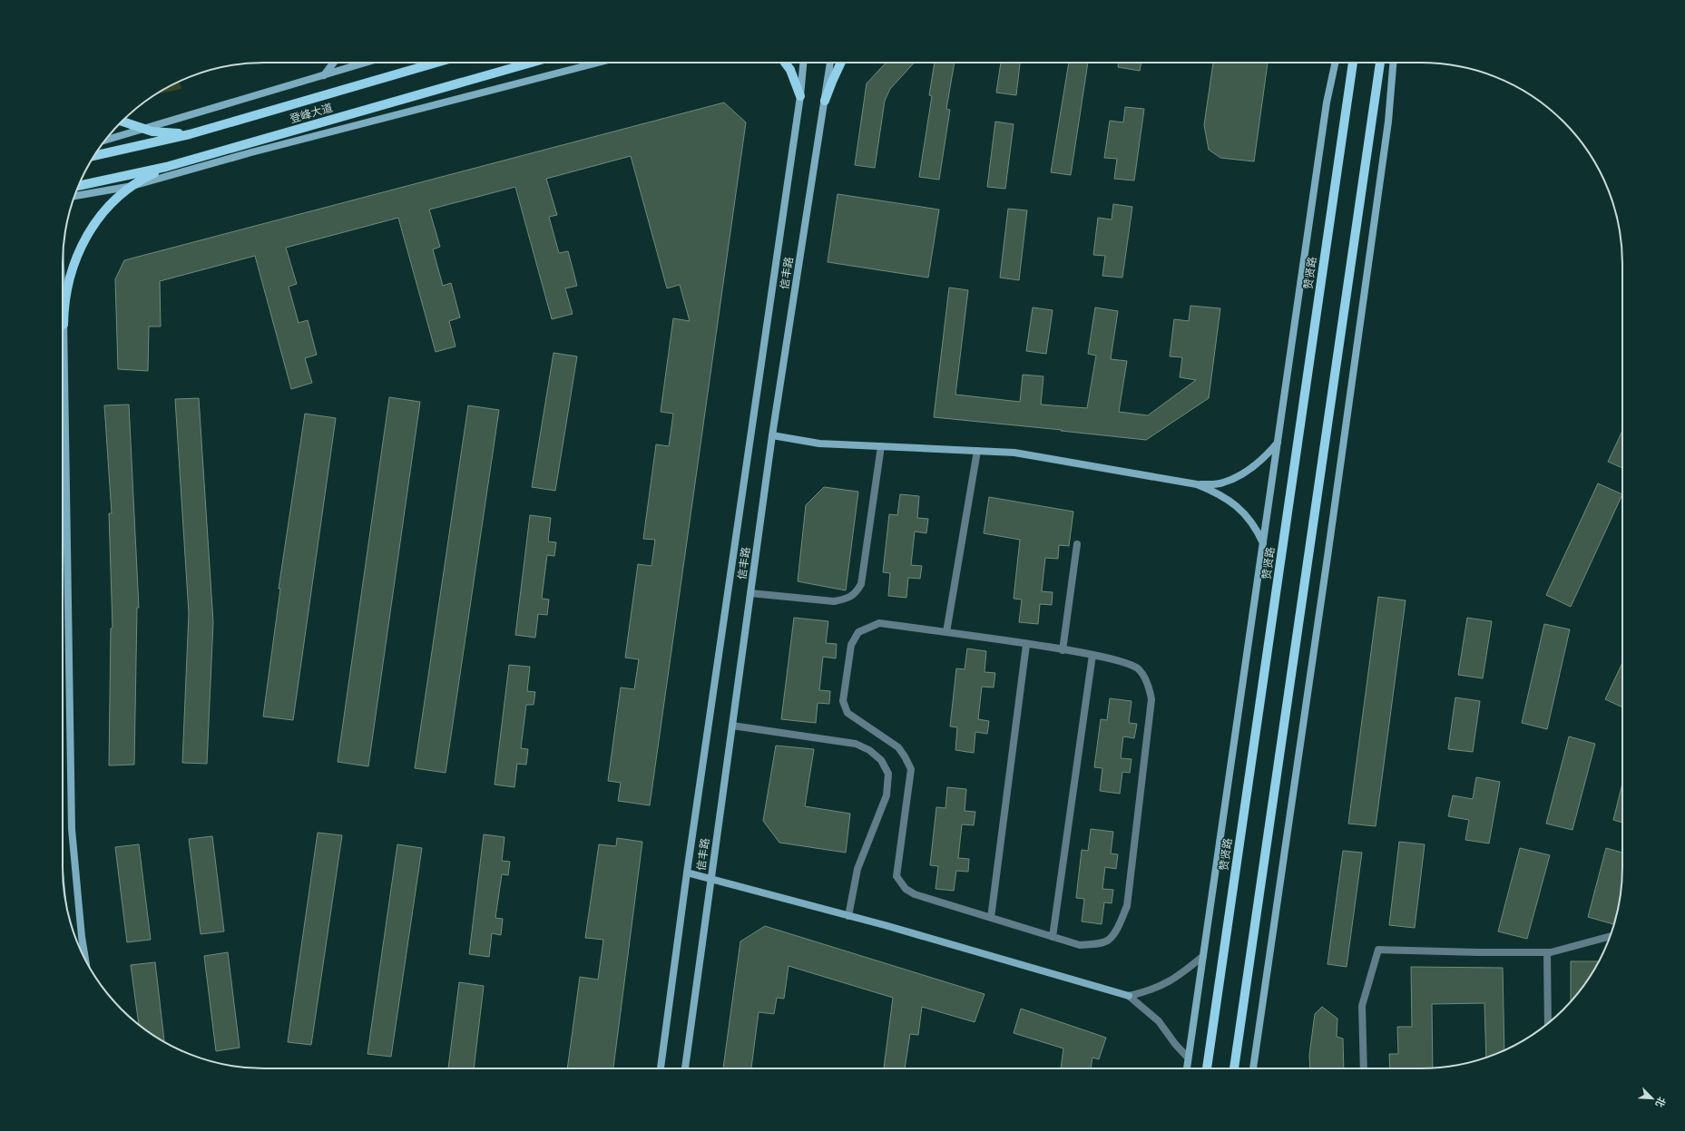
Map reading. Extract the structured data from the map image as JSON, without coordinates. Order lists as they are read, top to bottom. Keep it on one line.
{"streets":{"main road":["登峰大道","赞贤路"],"street":["信丰路"]},"north":"bottom right"}
